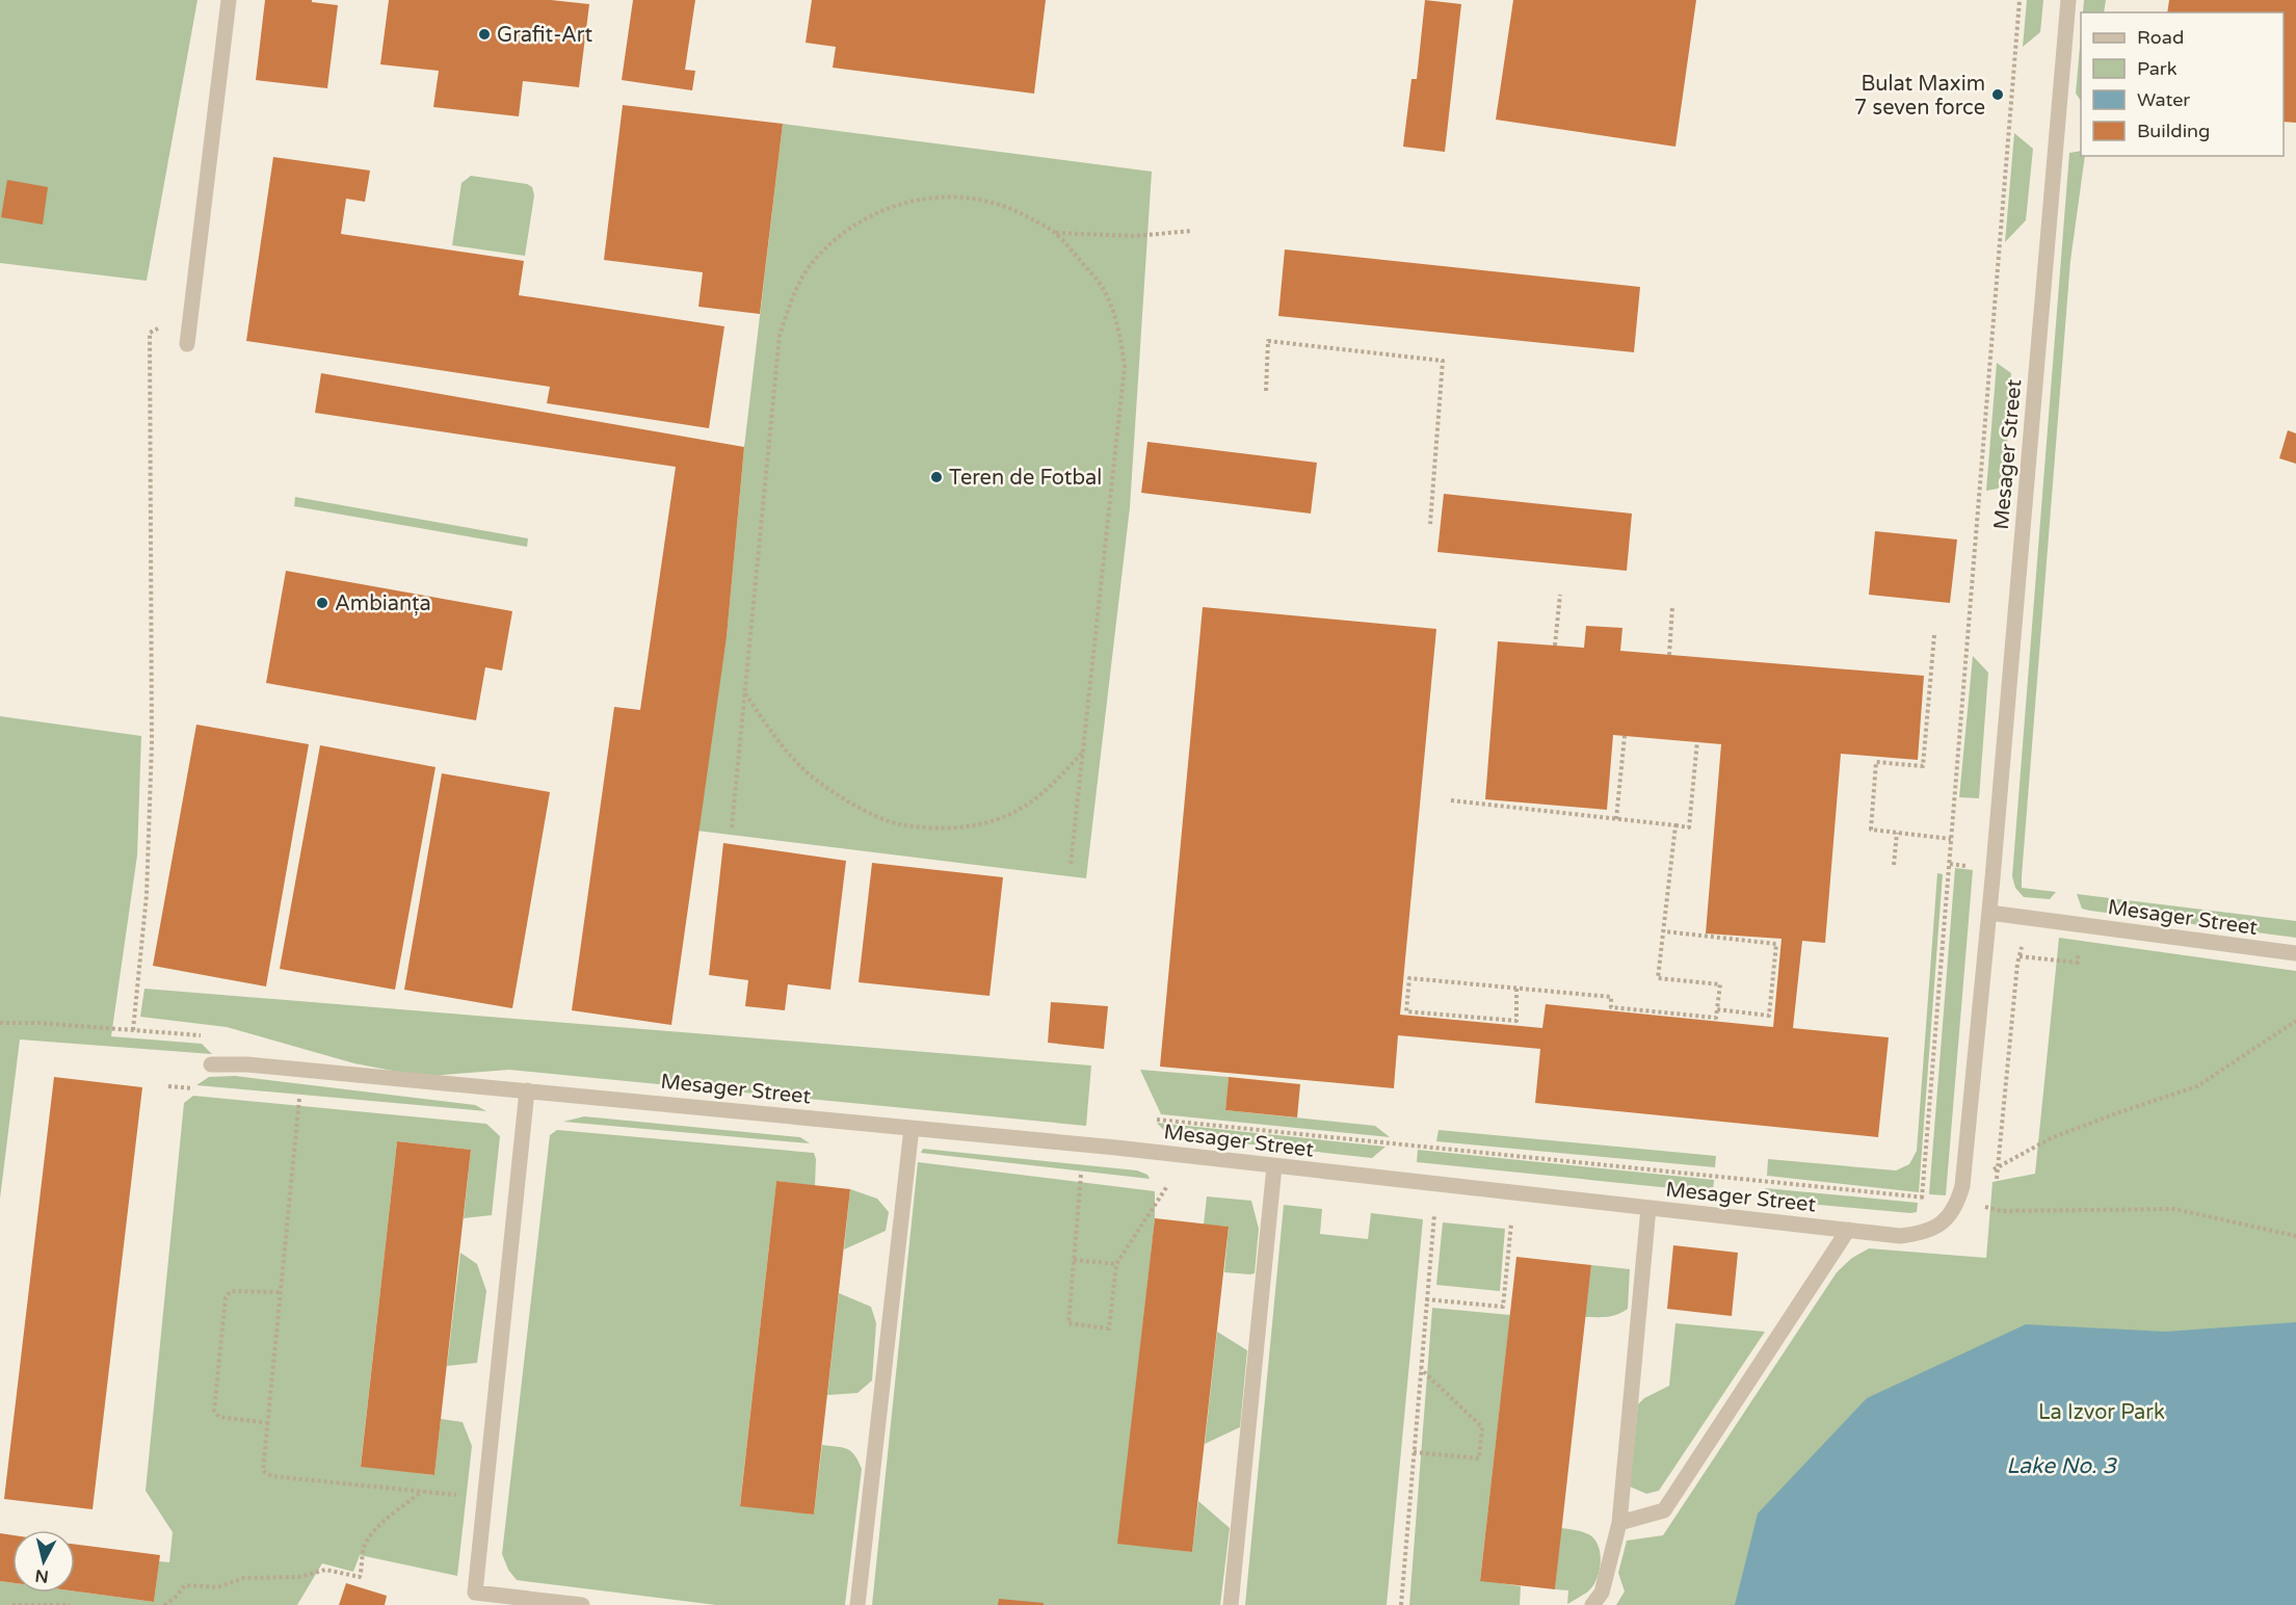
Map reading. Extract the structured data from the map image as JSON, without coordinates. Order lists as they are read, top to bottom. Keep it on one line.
{"streets":{"lane":["Mesager Street"]},"water":["Lake No. 3"],"parks":["La Izvor Park"],"places":["Grafit-Art","Bulat Maxim 7 seven force","Teren de Fotbal","Ambianța"],"legend":["Road","Park","Water","Building"],"north":"bottom"}
